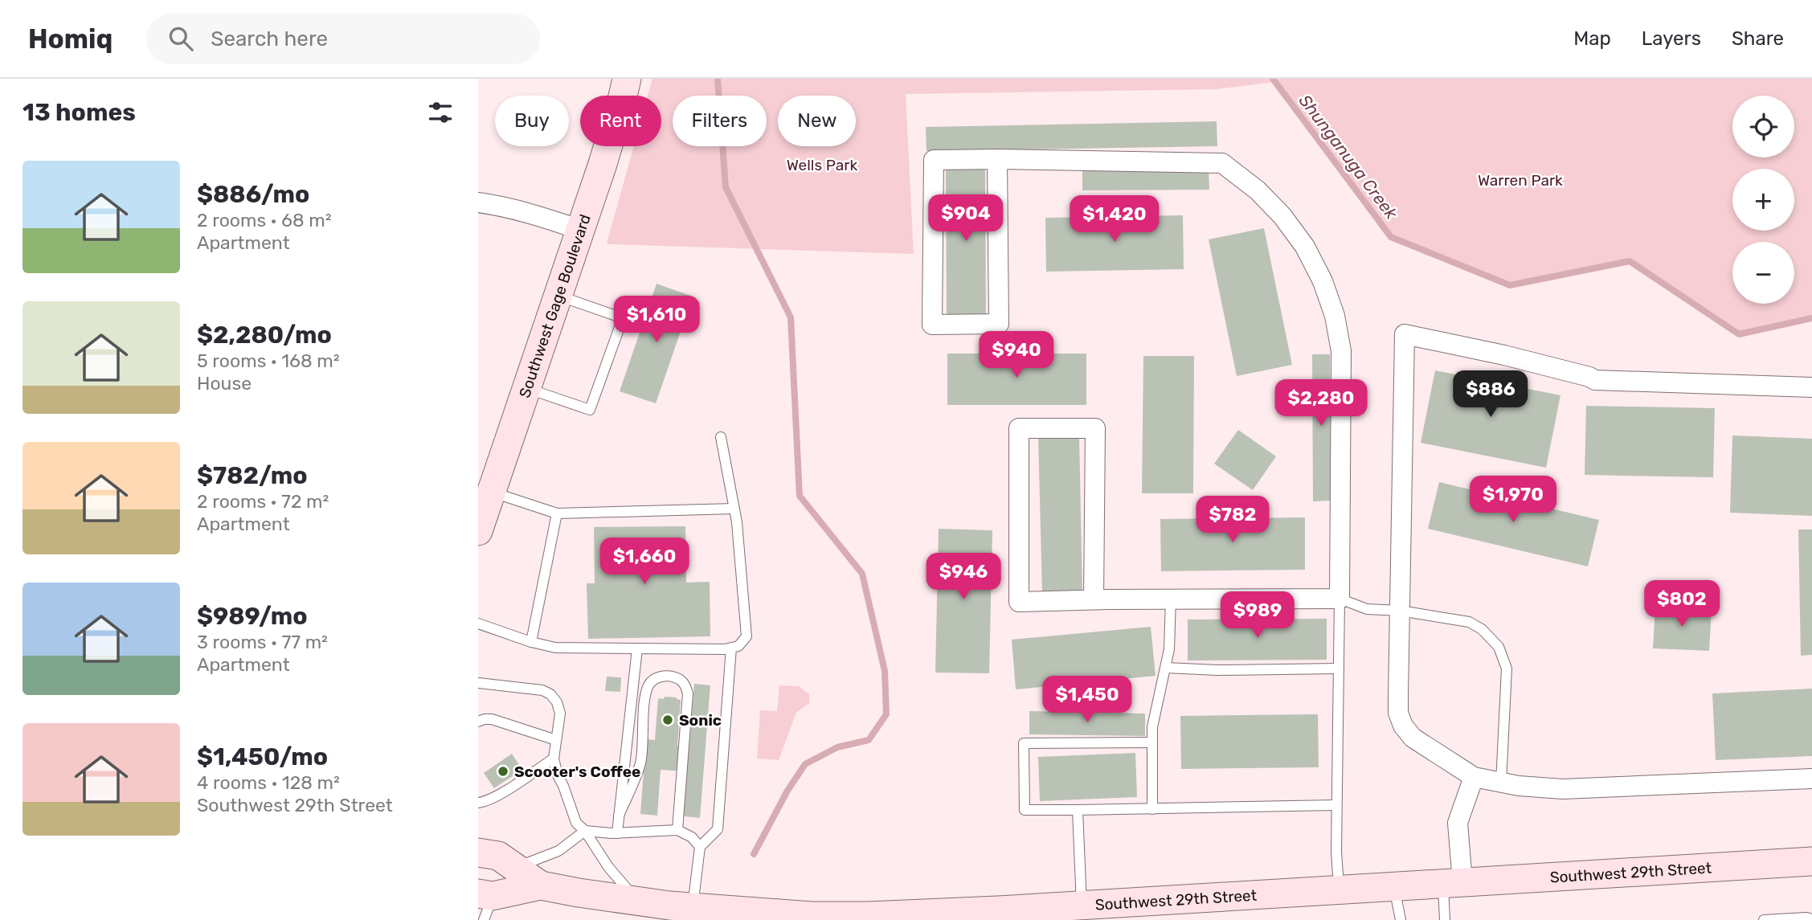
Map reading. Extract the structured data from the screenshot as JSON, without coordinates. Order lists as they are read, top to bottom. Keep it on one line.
{"streets":{"main road":["Southwest Gage Boulevard","Southwest 29th Street"]},"water":["Shunganuga Creek"],"parks":["Wells Park","Warren Park"],"places":["Sonic","Scooter's Coffee"],"page":{"header":"Homiq","search":"Search here","nav":["Map","Layers","Share"],"heading":"13 homes","map_buttons":["+","−"],"chip":["Buy","Rent","Filters","New"],"list":[{"name":"$886/mo","note":"2 rooms · 68 m² · Apartment"},{"name":"$2,280/mo","note":"5 rooms · 168 m² · House"},{"name":"$782/mo","note":"2 rooms · 72 m² · Apartment"},{"name":"$989/mo","note":"3 rooms · 77 m² · Apartment"},{"name":"$1,450/mo","note":"4 rooms · 128 m² · Southwest 29th Street"}],"price":["$904","$1,420","$1,610","$940","$886","$2,280","$1,970","$782","$1,660","$946","$802","$989","$1,450"]}}
